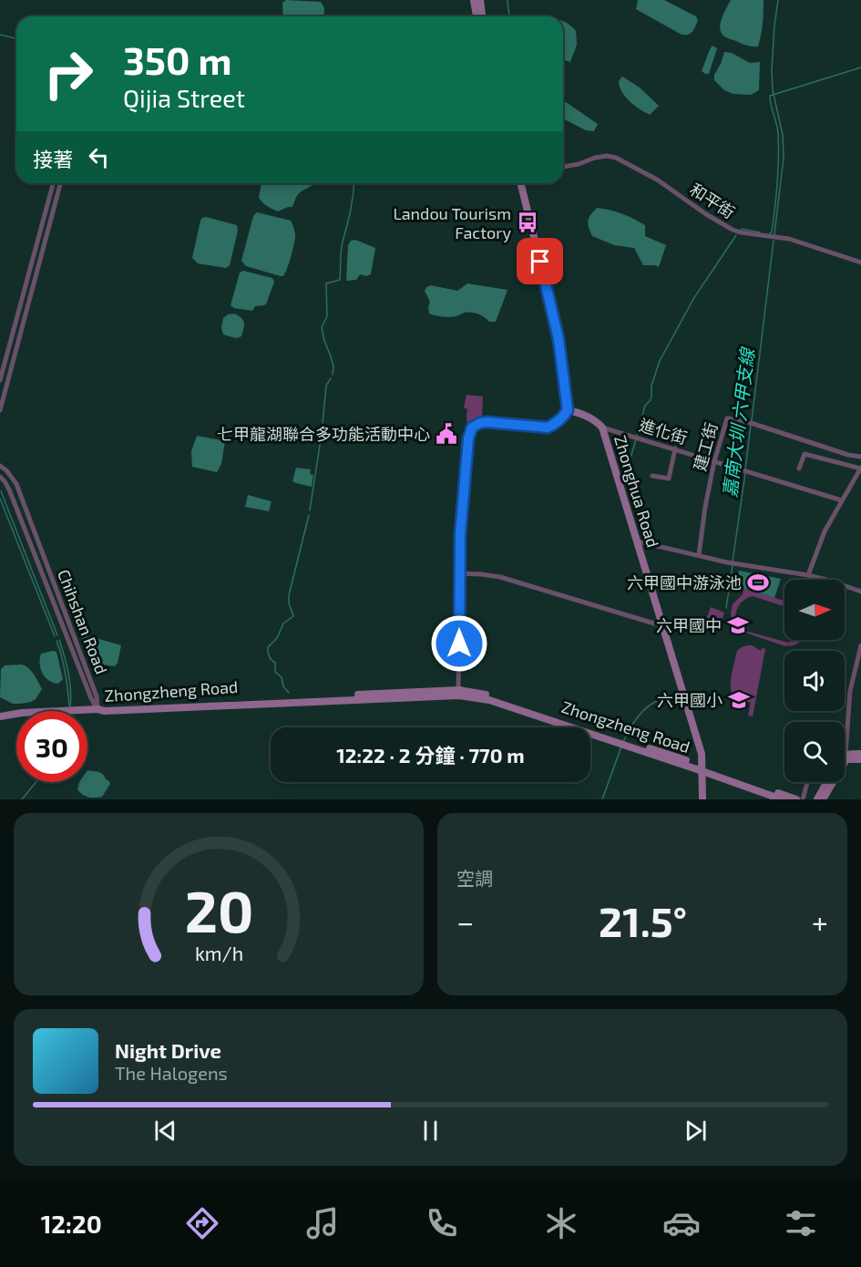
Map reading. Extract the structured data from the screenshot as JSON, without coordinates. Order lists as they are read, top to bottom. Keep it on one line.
{"streets":{"main road":["Zhonghua Road","Zhongzheng Road"],"street":["和平街","進化街","建工街","Chihshan Road"]},"crossings":[["進化街","建工街"],["進化街","Zhonghua Road"],["Zhonghua Road","Zhongzheng Road"],["Chihshan Road","Zhongzheng Road"]],"water":["嘉南大圳 六甲支線"],"places":{"bus stop":["Landou Tourism Factory"],"public building":["七甲龍湖聯合多功能活動中心"],"sports":["六甲國中游泳池"],"school or university":["六甲國中","六甲國小"]},"north":"right","page":{"turn":["350 m","Qijia Street"],"then":"接著","limit":"30","trip":"12:22 · 2 分鐘 · 770 m","tile":"空調","heat":["−","21.5°","+"],"song":["Night Drive","The Halogens"],"tabs":"12:20","gauge":["20","km/h"]}}
